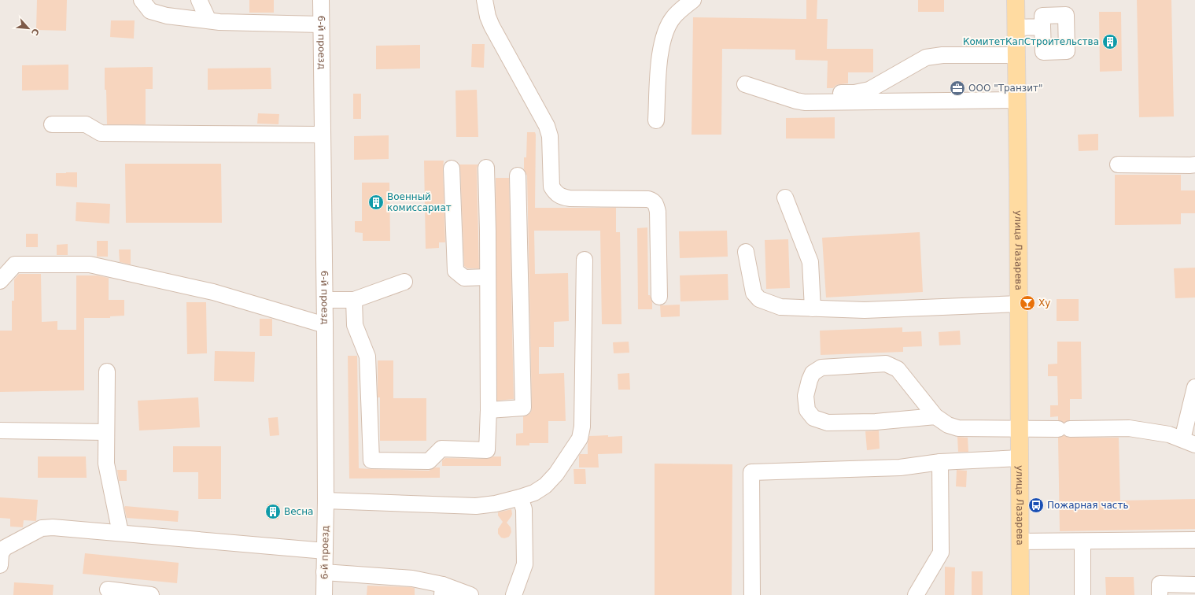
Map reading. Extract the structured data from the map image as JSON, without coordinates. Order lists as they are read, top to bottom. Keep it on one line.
{"streets":{"main road":["улица Лазарева"],"street":["6-й проезд"]},"places":{"building":["КомитетКапСтроительства","Военный комиссариат","Весна"],"office":["ООО \"Транзит\""],"bar":["Xy"],"bus stop":["Пожарная часть"]},"north":"bottom right"}
